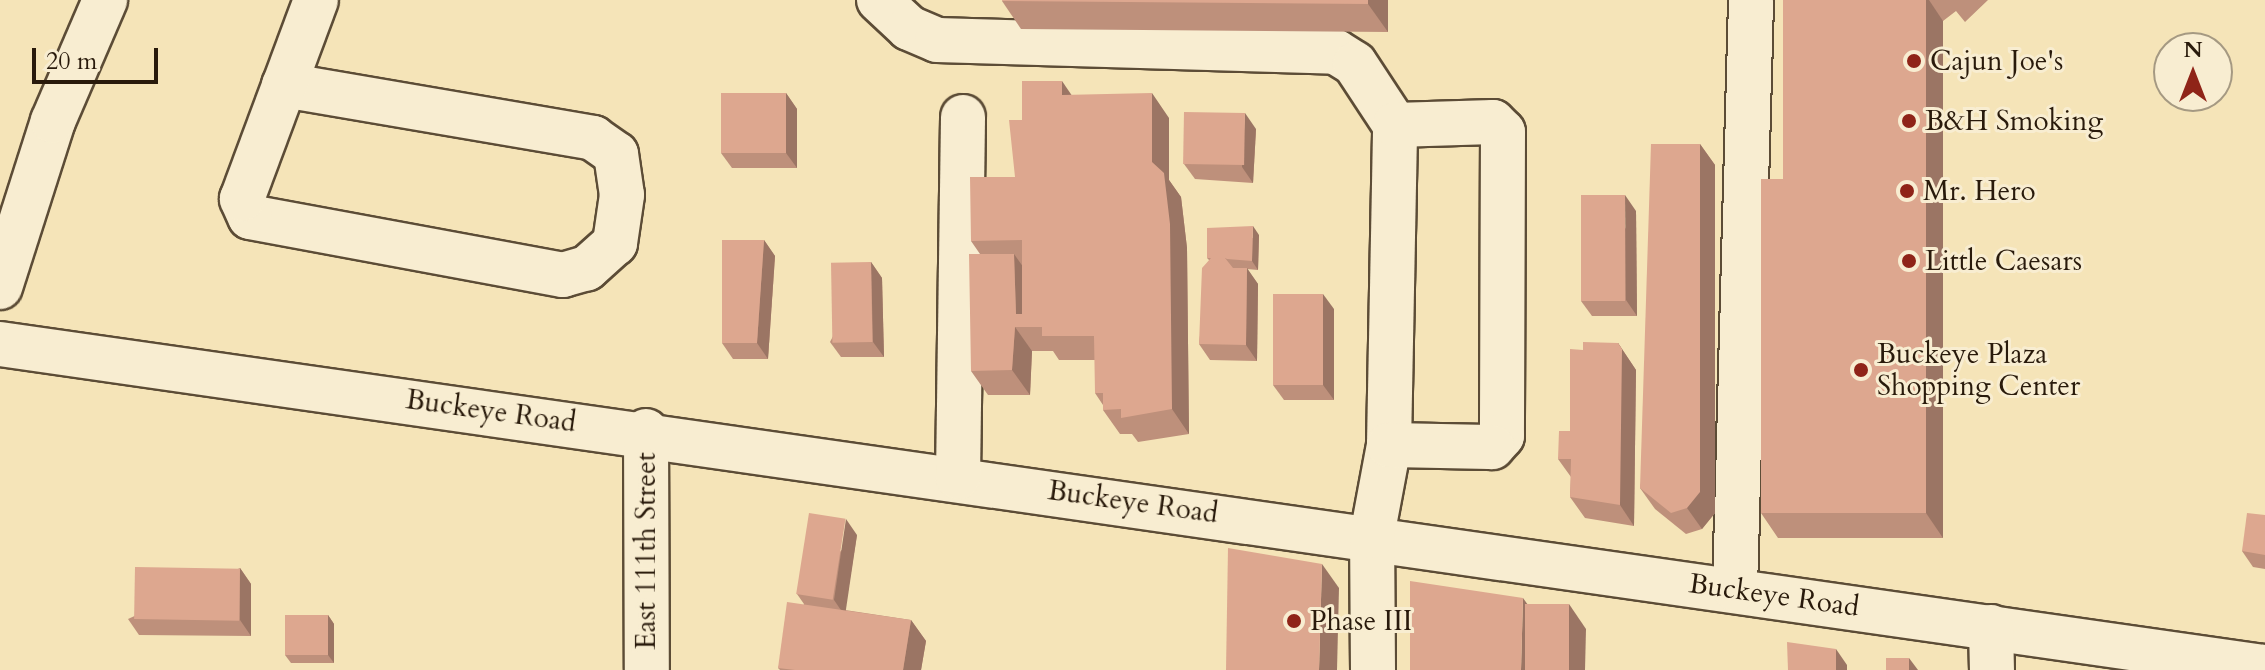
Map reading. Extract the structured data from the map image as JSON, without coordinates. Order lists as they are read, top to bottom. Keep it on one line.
{"streets":{"street":["Buckeye Road","East 111th Street"]},"crossings":[["Buckeye Road","East 111th Street"]],"places":["Cajun Joe's","B&H Smoking","Mr. Hero","Little Caesars","Buckeye Plaza Shopping Center","Phase III"],"scale_bar":"20 m","north":"top"}
